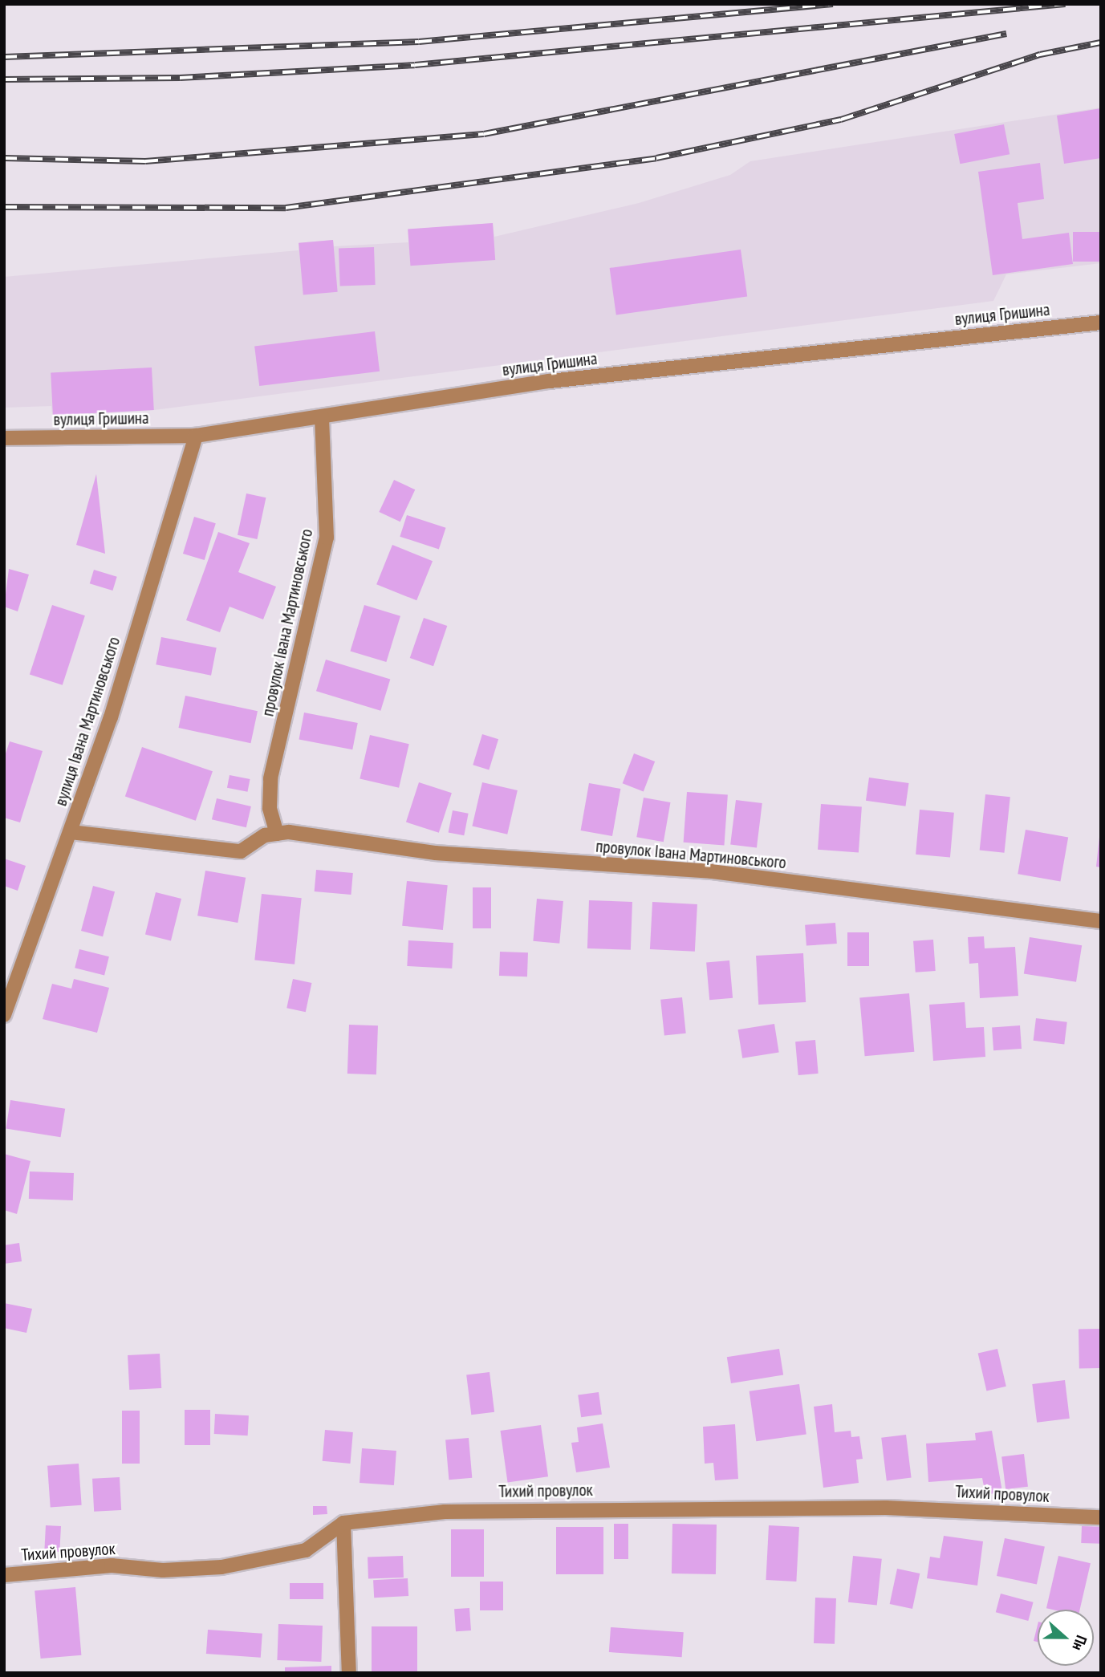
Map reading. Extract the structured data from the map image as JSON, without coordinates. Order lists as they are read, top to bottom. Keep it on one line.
{"streets":{"street":["вулиця Гришина","провулок Івана Мартиновського","вулиця Івана Мартиновського","Тихий провулок"]},"crossings":[["вулиця Гришина","провулок Івана Мартиновського"],["вулиця Гришина","вулиця Івана Мартиновського"],["провулок Івана Мартиновського","вулиця Івана Мартиновського"]],"north":"right"}
